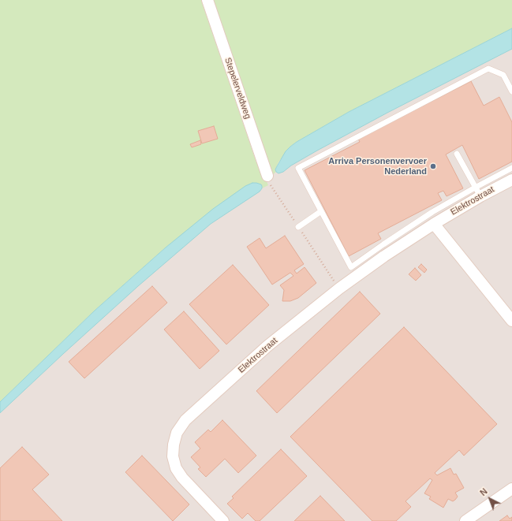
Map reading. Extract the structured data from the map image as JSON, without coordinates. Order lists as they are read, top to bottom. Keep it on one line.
{"streets":{"street":["Stepelerveldweg","Elektrostraat"]},"places":["Arriva Personenvervoer Nederland"],"north":"top left"}
